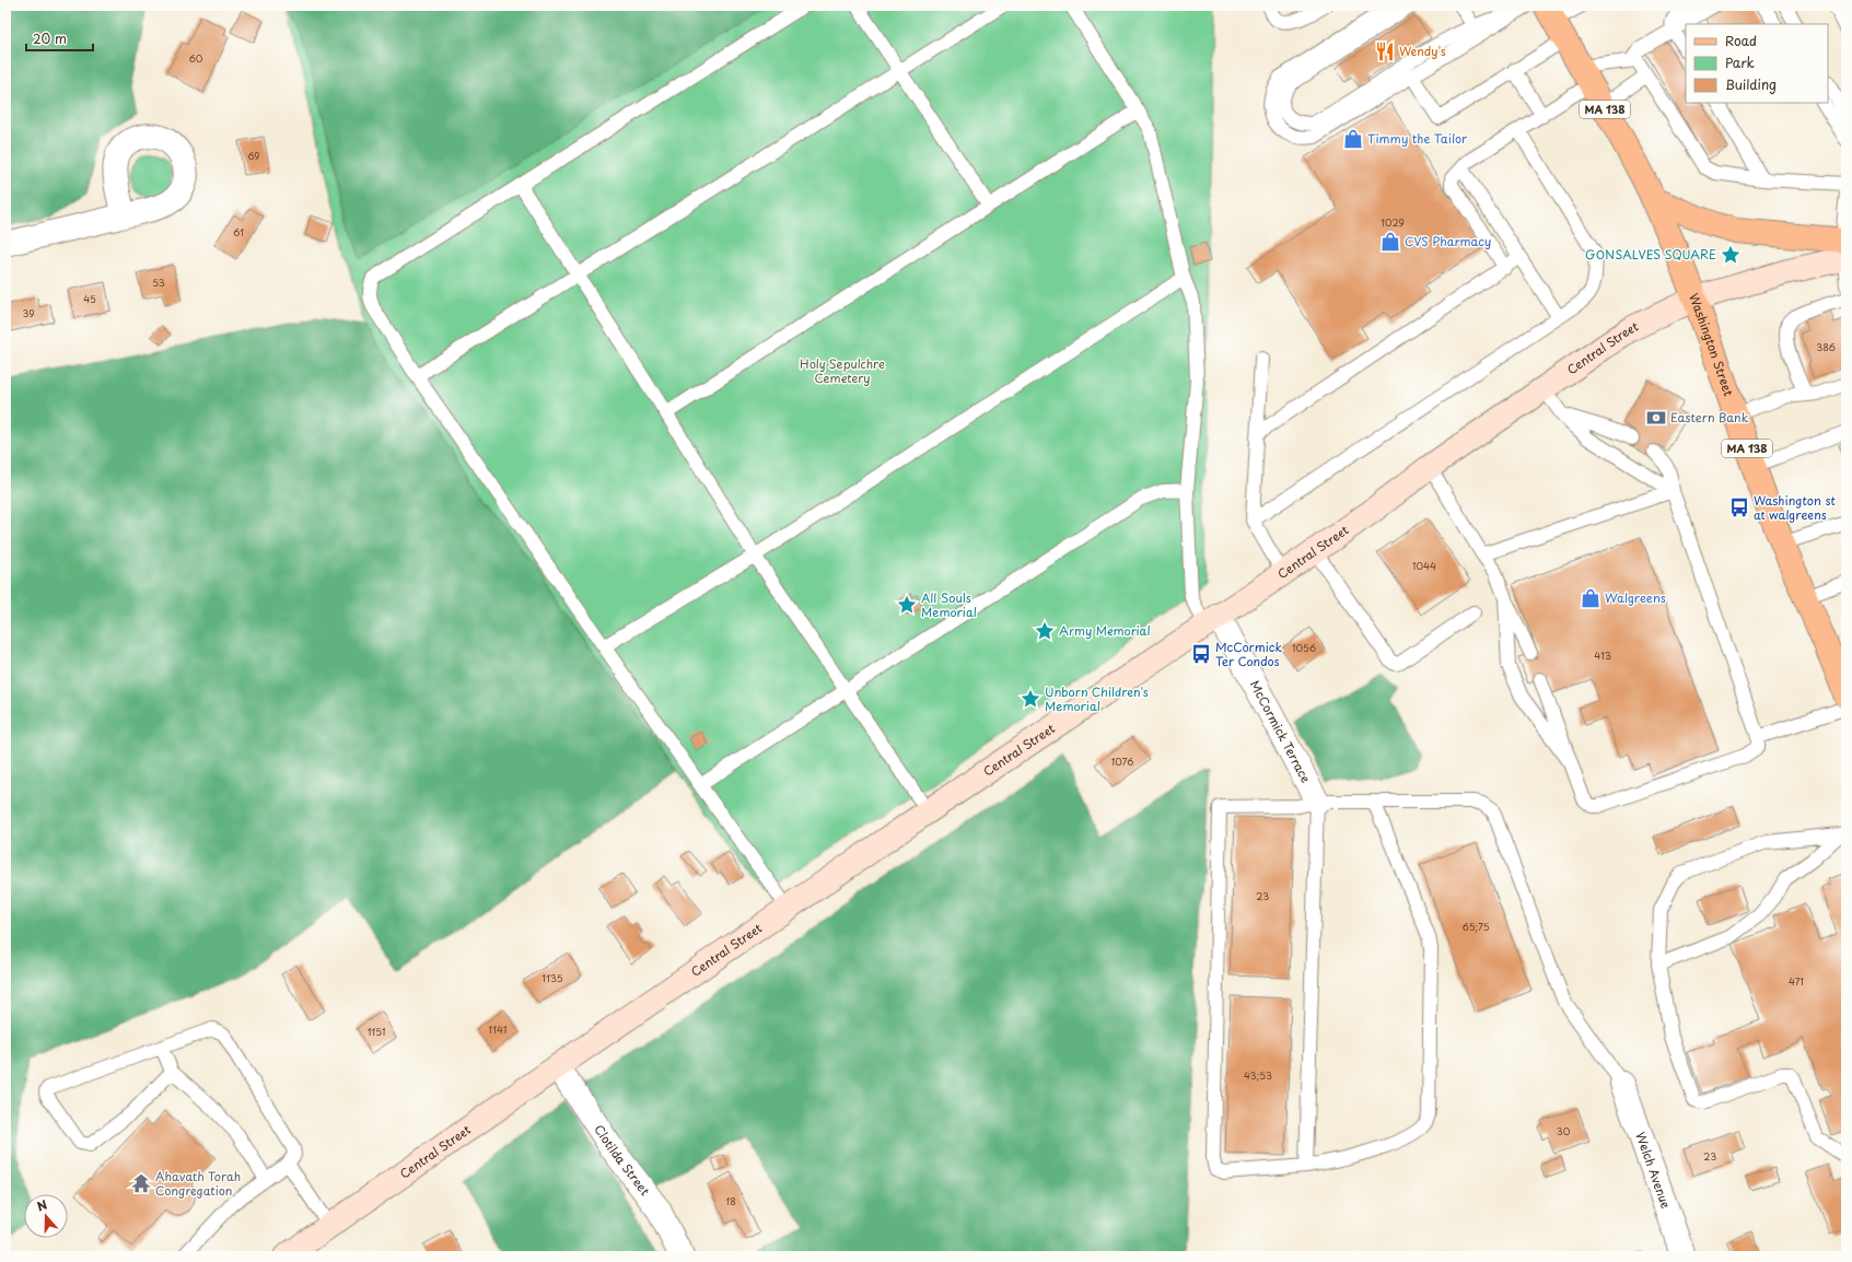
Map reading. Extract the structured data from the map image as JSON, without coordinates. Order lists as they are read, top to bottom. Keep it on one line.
{"streets":{"main road":["MA 138","Washington Street","Central Street"],"street":["McCormick Terrace","Clotilda Street","Welch Avenue"]},"crossings":[["Washington Street","Central Street"],["Central Street","McCormick Terrace"],["Central Street","Clotilda Street"]],"parks":["Holy Sepulchre Cemetery"],"places":{"restaurant":["Wendy's"],"shop":["Timmy the Tailor","CVS Pharmacy","Walgreens"],"place":["GONSALVES SQUARE","All Souls Memorial","Army Memorial","Unborn Children's Memorial"],"bank":["Eastern Bank"],"bus stop":["Washington st at walgreens","McCormick Ter Condos"],"temple":["Ahavath Torah Congregation"]},"house_numbers":["60","69","1029","61","53","45","39","386","1044","1056","413","1076","23","65;75","1135","471","1141","1151","43;53","30","23","18"],"legend":["Road","Park","Building"],"scale_bar":"20 m","north":"top"}
